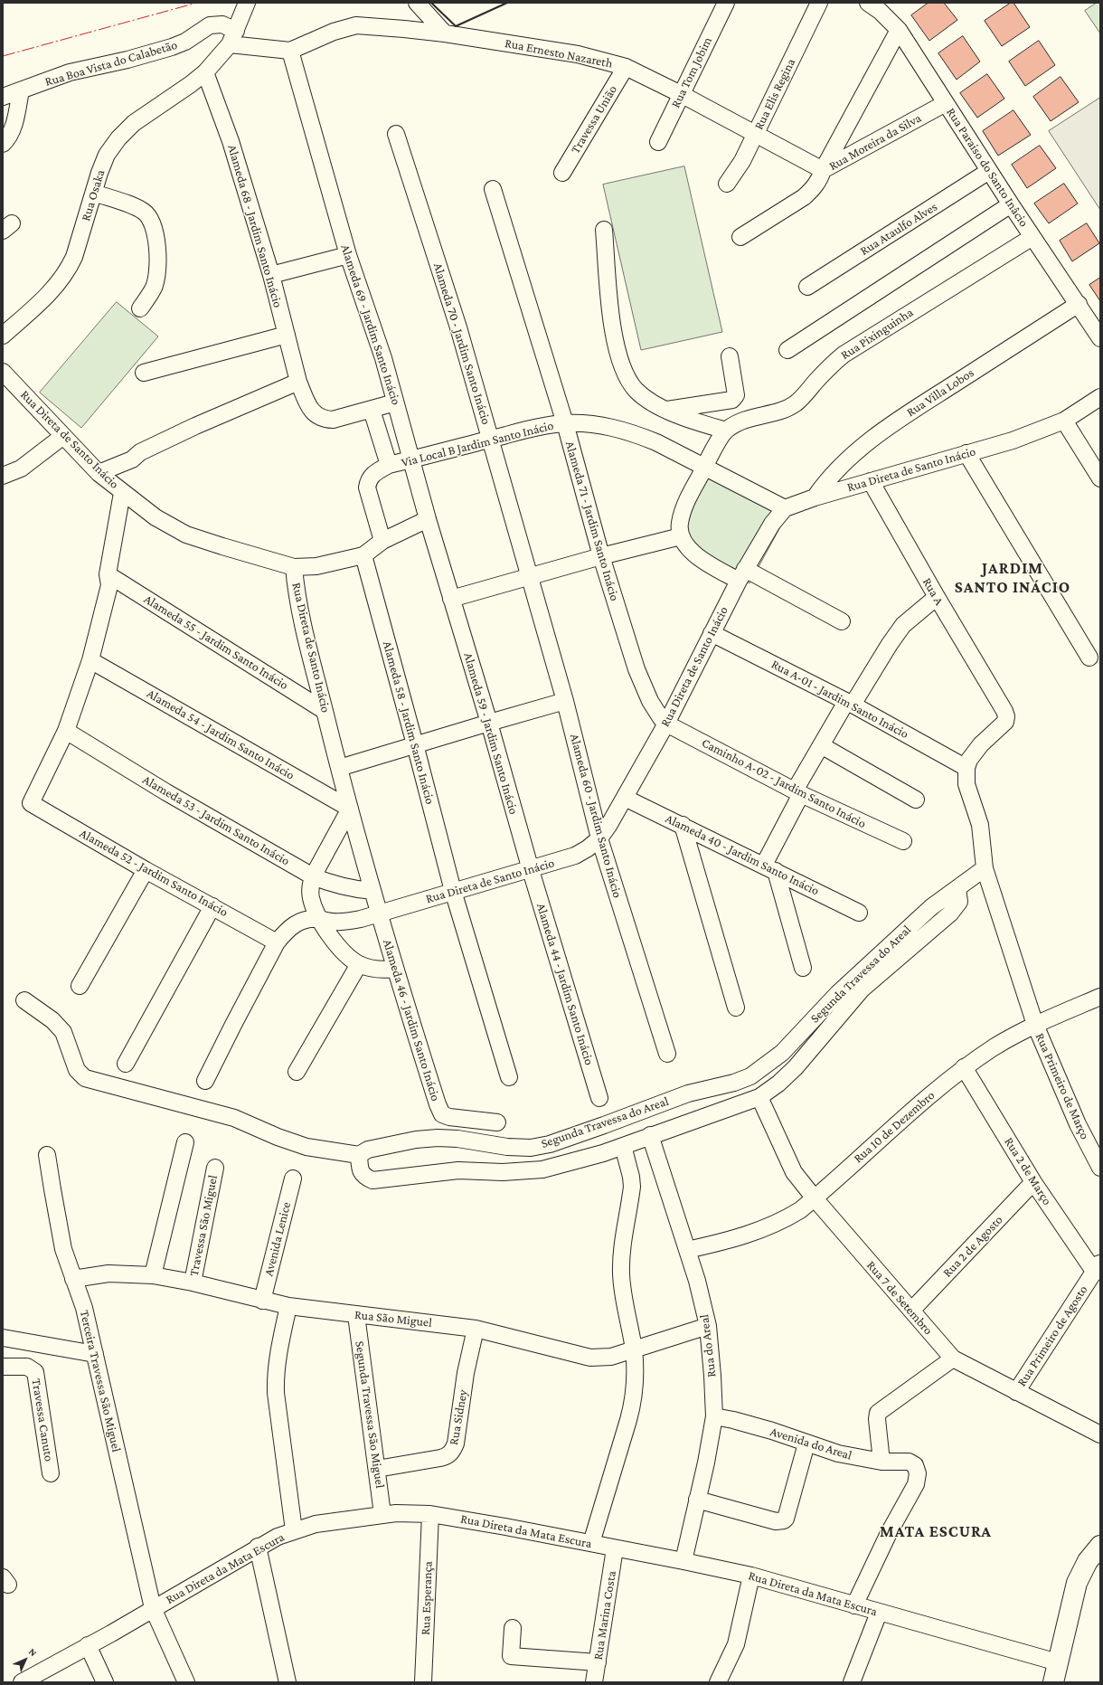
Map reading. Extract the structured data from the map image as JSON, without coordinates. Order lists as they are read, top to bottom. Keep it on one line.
{"streets":{"street":["Rua Ernesto Nazareth","Rua Boa Vista do Calabetão","Rua Tom Jobim","Rua Elis Regina","Travessa União","Rua Moreira da Silva","Rua Paraiso do Santo Inâcio","Rua Osaka","Alameda 68 - Jardim Santo Inácio","Rua Ataulfo Alves","Alameda 69 - Jardim Santo Inácio","Rua Pixinguinha","Alameda 70 - Jardim Santo Inácio","Rua Villa Lobos","Rua Direta de Santo Inácio","Via Local B Jardim Santo Inácio","Alameda 71 - Jardim Santo Inácio","Rua A","Alameda 55 - Jardim Santo Inácio","Rua A-01 - Jardim Santo Inácio","Alameda 58 - Jardim Santo Inácio","Alameda 59 - Jardim Santo Inácio","Alameda 54 - Jardim Santo Inácio","Caminho A-02 - Jardim Santo Inácio","Alameda 60 - Jardim Santo Inácio","Alameda 53 - Jardim Santo Inácio","Alameda 40 - Jardim Santo Inácio","Alameda 52 - Jardim Santo Inácio","Segunda Travessa do Areal","Alameda 44 - Jardim Santo Inácio","Alameda 46 - Jardim Santo Inácio","Rua Primeiro de Março","Rua 10 de Dezembro","Rua 2 de Março","Travessa São Miguel","Avenida Lenice","Rua 2 de Agosto","Rua 7 de Setembro","Rua São Miguel","Rua Primeiro de Agosto","Rua do Areal","Terceira Travessa São Miguel","Segunda Travessa São Miguel","Rua Sidney","Travessa Canuto","Avenida do Areal","Rua Direta da Mata Escura","Rua Esperança","Rua Marina Costa"]},"crossings":[["Rua Ernesto Nazareth","Rua Boa Vista do Calabetão"],["Rua Ernesto Nazareth","Rua Tom Jobim"],["Rua Ernesto Nazareth","Rua Elis Regina"],["Rua Ernesto Nazareth","Travessa União"],["Rua Ernesto Nazareth","Rua Moreira da Silva"],["Rua Boa Vista do Calabetão","Rua Osaka"],["Rua Boa Vista do Calabetão","Alameda 69 - Jardim Santo Inácio"],["Rua Moreira da Silva","Rua Paraiso do Santo Inâcio"],["Rua Paraiso do Santo Inâcio","Rua Ataulfo Alves"],["Rua Paraiso do Santo Inâcio","Rua Pixinguinha"],["Rua Paraiso do Santo Inâcio","Rua Villa Lobos"],["Rua Osaka","Alameda 68 - Jardim Santo Inácio"],["Alameda 68 - Jardim Santo Inácio","Alameda 69 - Jardim Santo Inácio"],["Alameda 69 - Jardim Santo Inácio","Via Local B Jardim Santo Inácio"],["Alameda 69 - Jardim Santo Inácio","Alameda 59 - Jardim Santo Inácio"],["Alameda 70 - Jardim Santo Inácio","Via Local B Jardim Santo Inácio"],["Alameda 70 - Jardim Santo Inácio","Alameda 60 - Jardim Santo Inácio"],["Rua Villa Lobos","Rua Direta de Santo Inácio"],["Rua Direta de Santo Inácio","Via Local B Jardim Santo Inácio"],["Rua Direta de Santo Inácio","Alameda 71 - Jardim Santo Inácio"],["Rua Direta de Santo Inácio","Rua A"],["Rua Direta de Santo Inácio","Alameda 55 - Jardim Santo Inácio"],["Rua Direta de Santo Inácio","Rua A-01 - Jardim Santo Inácio"],["Rua Direta de Santo Inácio","Alameda 58 - Jardim Santo Inácio"],["Rua Direta de Santo Inácio","Alameda 59 - Jardim Santo Inácio"],["Rua Direta de Santo Inácio","Alameda 54 - Jardim Santo Inácio"],["Rua Direta de Santo Inácio","Caminho A-02 - Jardim Santo Inácio"],["Rua Direta de Santo Inácio","Alameda 60 - Jardim Santo Inácio"],["Rua Direta de Santo Inácio","Alameda 53 - Jardim Santo Inácio"],["Rua Direta de Santo Inácio","Alameda 40 - Jardim Santo Inácio"],["Rua Direta de Santo Inácio","Alameda 44 - Jardim Santo Inácio"],["Rua Direta de Santo Inácio","Alameda 46 - Jardim Santo Inácio"],["Via Local B Jardim Santo Inácio","Alameda 71 - Jardim Santo Inácio"],["Alameda 71 - Jardim Santo Inácio","Caminho A-02 - Jardim Santo Inácio"],["Rua A","Rua A-01 - Jardim Santo Inácio"],["Rua A","Rua Primeiro de Março"],["Rua A-01 - Jardim Santo Inácio","Rua Primeiro de Março"],["Alameda 59 - Jardim Santo Inácio","Alameda 44 - Jardim Santo Inácio"],["Alameda 53 - Jardim Santo Inácio","Alameda 52 - Jardim Santo Inácio"],["Segunda Travessa do Areal","Rua Primeiro de Março"],["Segunda Travessa do Areal","Rua 7 de Setembro"],["Segunda Travessa do Areal","Rua do Areal"],["Rua Primeiro de Março","Rua 10 de Dezembro"],["Rua 10 de Dezembro","Rua 2 de Março"],["Rua 10 de Dezembro","Rua 7 de Setembro"],["Rua 10 de Dezembro","Rua do Areal"],["Rua 2 de Março","Rua 2 de Agosto"],["Rua 2 de Março","Rua Primeiro de Agosto"],["Travessa São Miguel","Rua São Miguel"],["Avenida Lenice","Rua São Miguel"],["Rua 2 de Agosto","Rua 7 de Setembro"],["Rua 7 de Setembro","Rua Primeiro de Agosto"],["Rua São Miguel","Rua do Areal"],["Rua São Miguel","Terceira Travessa São Miguel"],["Rua São Miguel","Segunda Travessa São Miguel"],["Rua São Miguel","Rua Sidney"],["Rua do Areal","Avenida do Areal"],["Rua do Areal","Rua Direta da Mata Escura"],["Terceira Travessa São Miguel","Rua Direta da Mata Escura"],["Segunda Travessa São Miguel","Rua Sidney"],["Segunda Travessa São Miguel","Rua Direta da Mata Escura"],["Avenida do Areal","Rua Direta da Mata Escura"],["Rua Direta da Mata Escura","Rua Esperança"],["Rua Direta da Mata Escura","Rua Marina Costa"]],"districts":["JARDIM SANTO INÁCIO","MATA ESCURA"],"north":"top right"}
